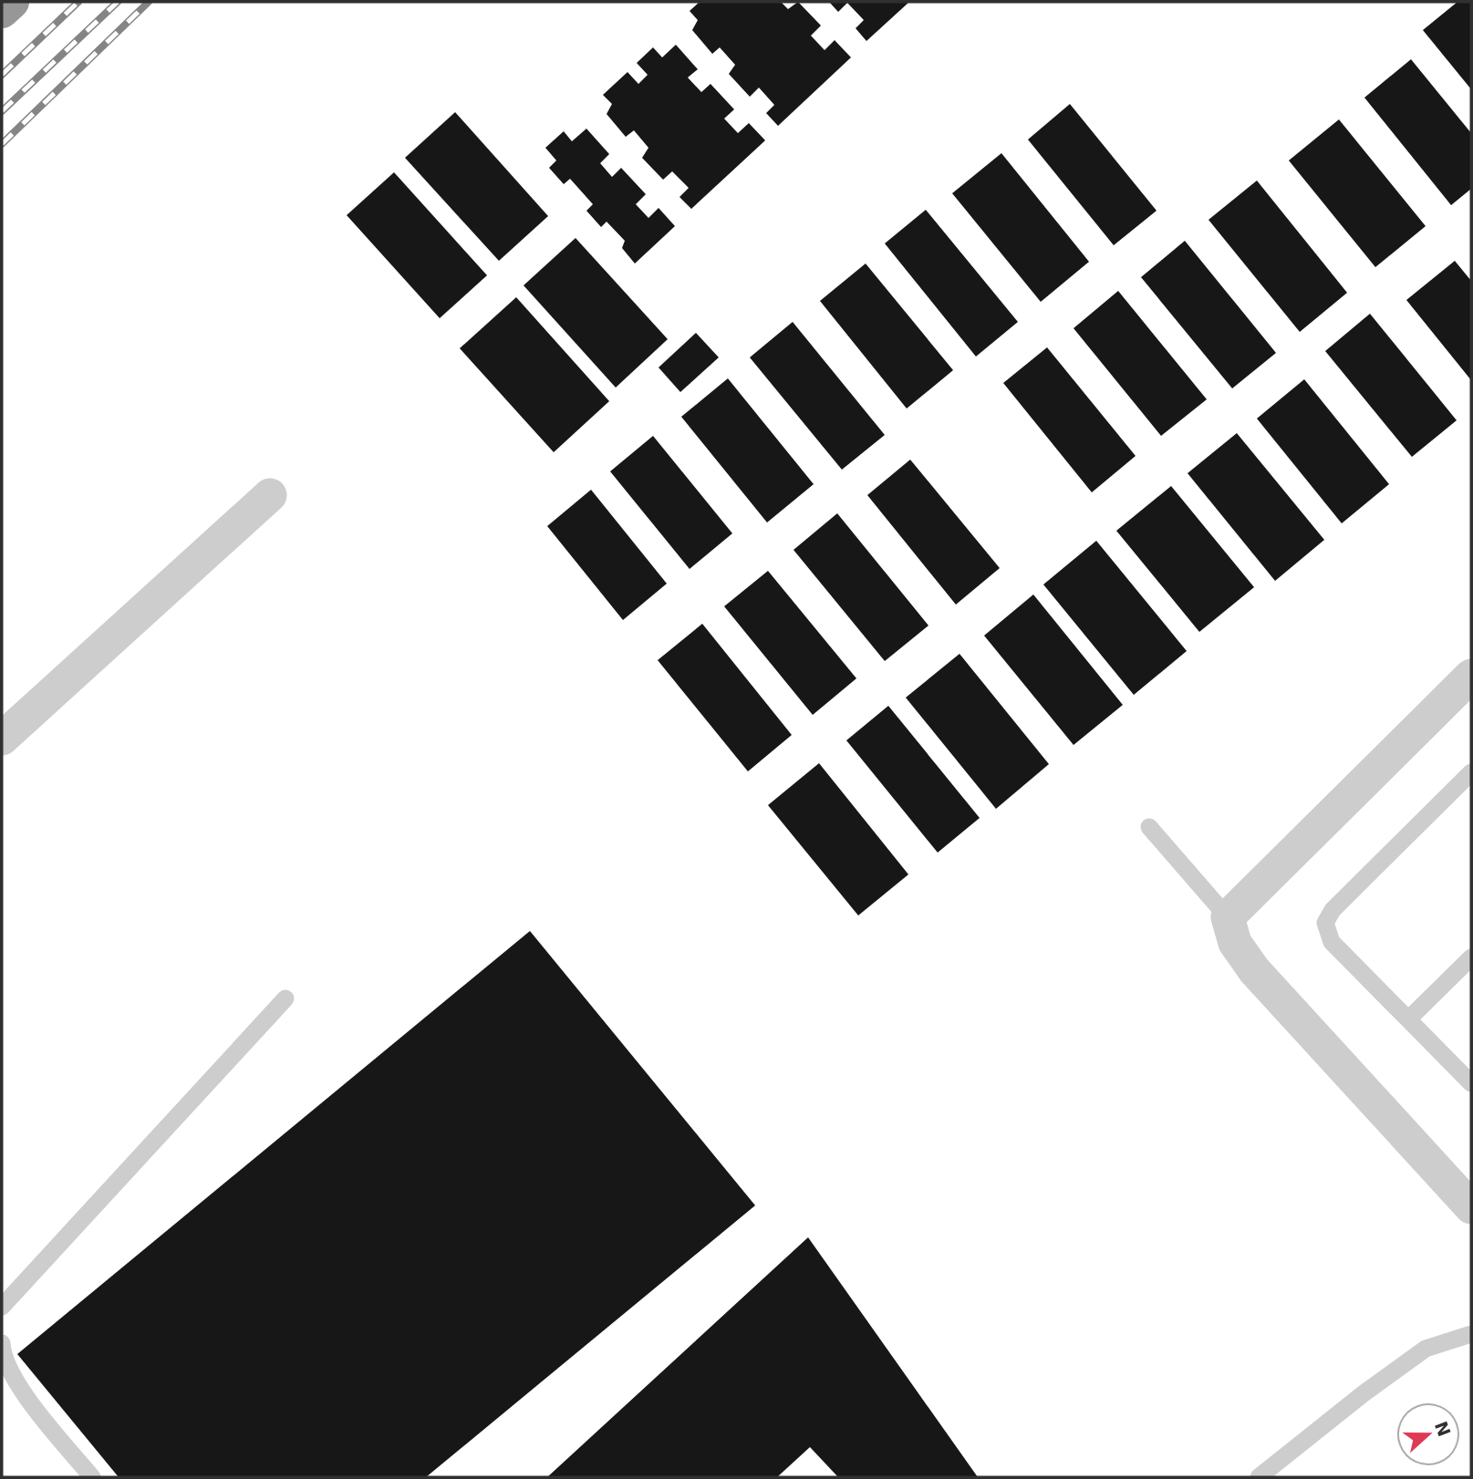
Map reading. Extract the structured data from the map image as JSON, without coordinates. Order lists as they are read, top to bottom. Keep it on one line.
{"north":"right"}
